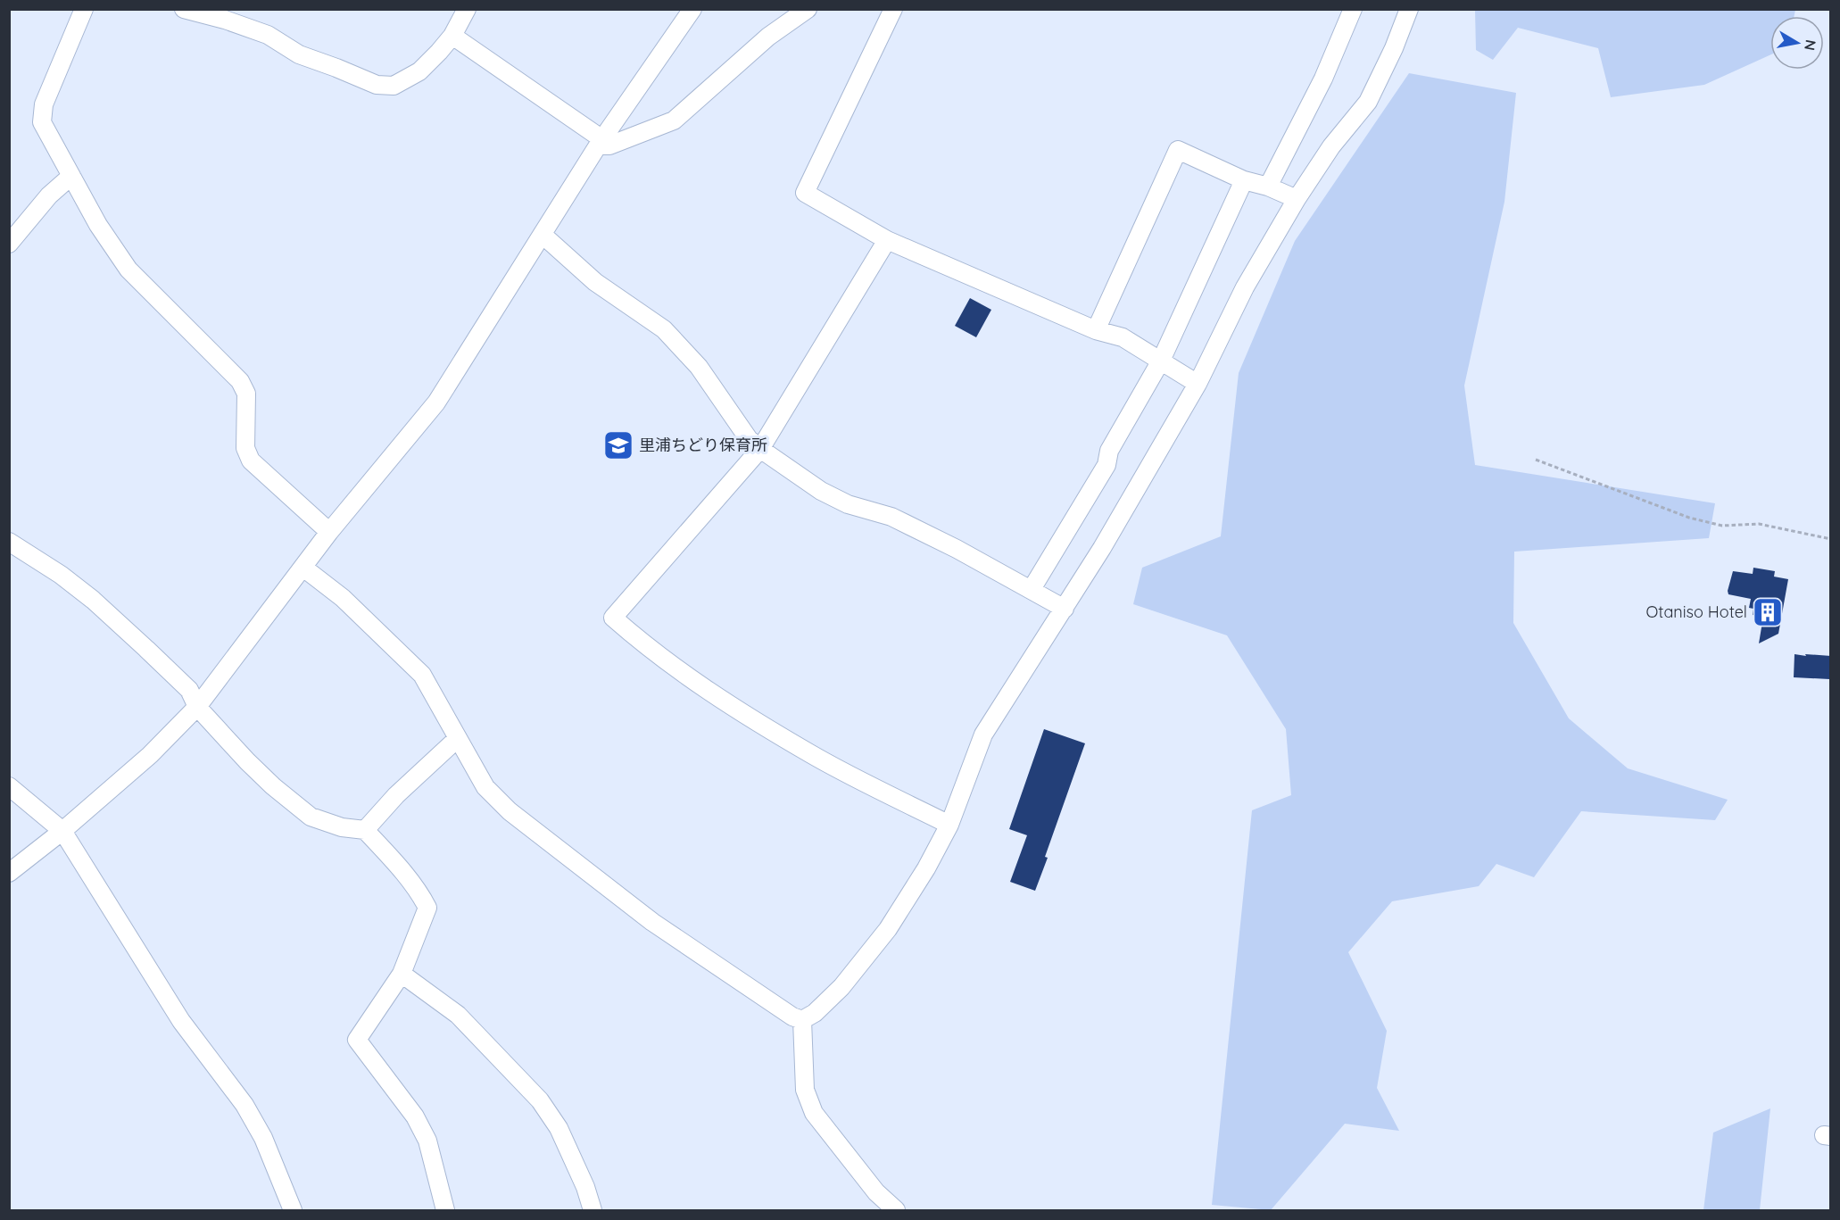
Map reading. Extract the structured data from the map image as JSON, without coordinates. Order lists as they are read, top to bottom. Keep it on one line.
{"places":{"school or university":["里浦ちどり保育所"],"building":["Otaniso Hotel"]},"north":"right"}
